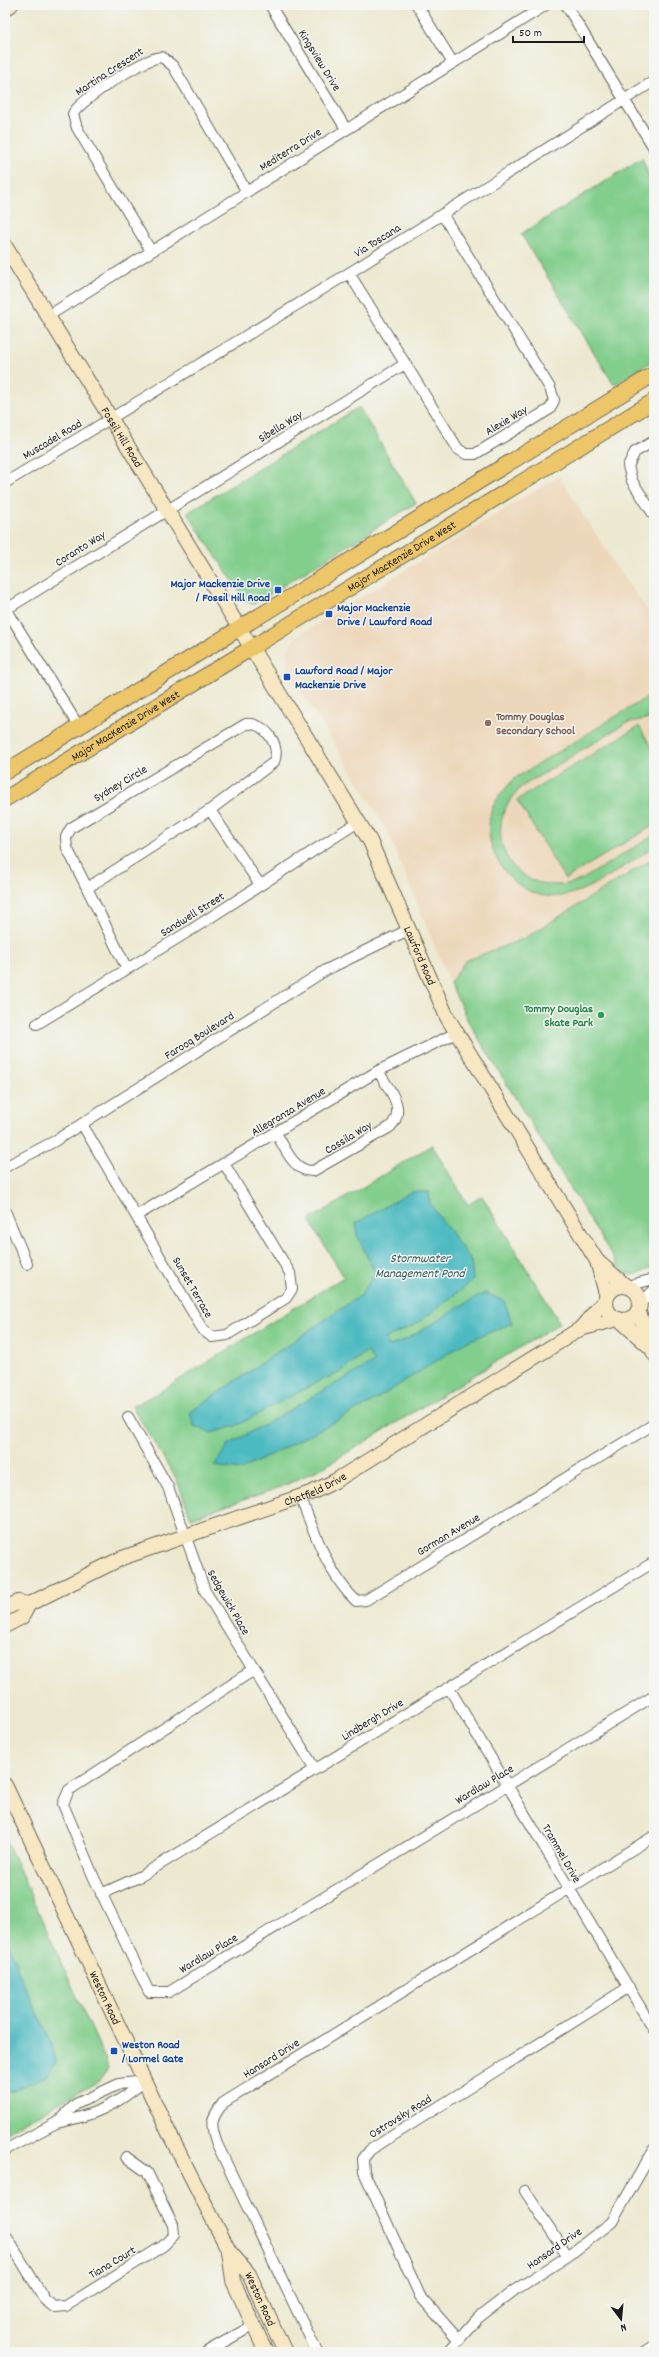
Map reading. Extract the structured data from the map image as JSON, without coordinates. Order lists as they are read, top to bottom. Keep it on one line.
{"streets":{"main road":["Major MacKenzie Drive West"],"street":["Kingsview Drive","Martina Crescent","Mediterra Drive","Via Toscana","Alexie Way","Sibella Way","Fossil Hill Road","Muscadel Road","Coranto Way","Sydney Circle","Sandwell Street","Lawford Road","Farooq Boulevard","Allegranza Avenue","Cassila Way","Sunset Terrace","Chatfield Drive","Gorman Avenue","Sedgewick Place","Lindbergh Drive","Wardlaw Place","Trammel Drive","Weston Road","Hansard Drive","Ostrovsky Road","Tiana Court"]},"crossings":[["Kingsview Drive","Mediterra Drive"],["Martina Crescent","Mediterra Drive"],["Mediterra Drive","Fossil Hill Road"],["Via Toscana","Alexie Way"],["Via Toscana","Fossil Hill Road"],["Via Toscana","Muscadel Road"],["Alexie Way","Sibella Way"],["Sibella Way","Fossil Hill Road"],["Sibella Way","Coranto Way"],["Fossil Hill Road","Muscadel Road"],["Fossil Hill Road","Coranto Way"],["Fossil Hill Road","Major MacKenzie Drive West"],["Fossil Hill Road","Lawford Road"],["Major MacKenzie Drive West","Lawford Road"],["Sandwell Street","Lawford Road"],["Lawford Road","Farooq Boulevard"],["Lawford Road","Allegranza Avenue"],["Lawford Road","Chatfield Drive"],["Farooq Boulevard","Sunset Terrace"],["Allegranza Avenue","Cassila Way"],["Allegranza Avenue","Sunset Terrace"],["Chatfield Drive","Gorman Avenue"],["Chatfield Drive","Sedgewick Place"],["Sedgewick Place","Lindbergh Drive"],["Sedgewick Place","Wardlaw Place"],["Lindbergh Drive","Wardlaw Place"],["Lindbergh Drive","Trammel Drive"],["Wardlaw Place","Trammel Drive"],["Trammel Drive","Hansard Drive"],["Trammel Drive","Ostrovsky Road"],["Hansard Drive","Ostrovsky Road"]],"water":["Stormwater Management Pond"],"places":{"transit":["Major Mackenzie Drive / Fossil Hill Road","Major Mackenzie Drive / Lawford Road","Lawford Road / Major Mackenzie Drive","Weston Road / Lormel Gate"],"other":["Tommy Douglas Secondary School","Tommy Douglas Skate Park"]},"scale_bar":"50 m","north":"bottom"}
